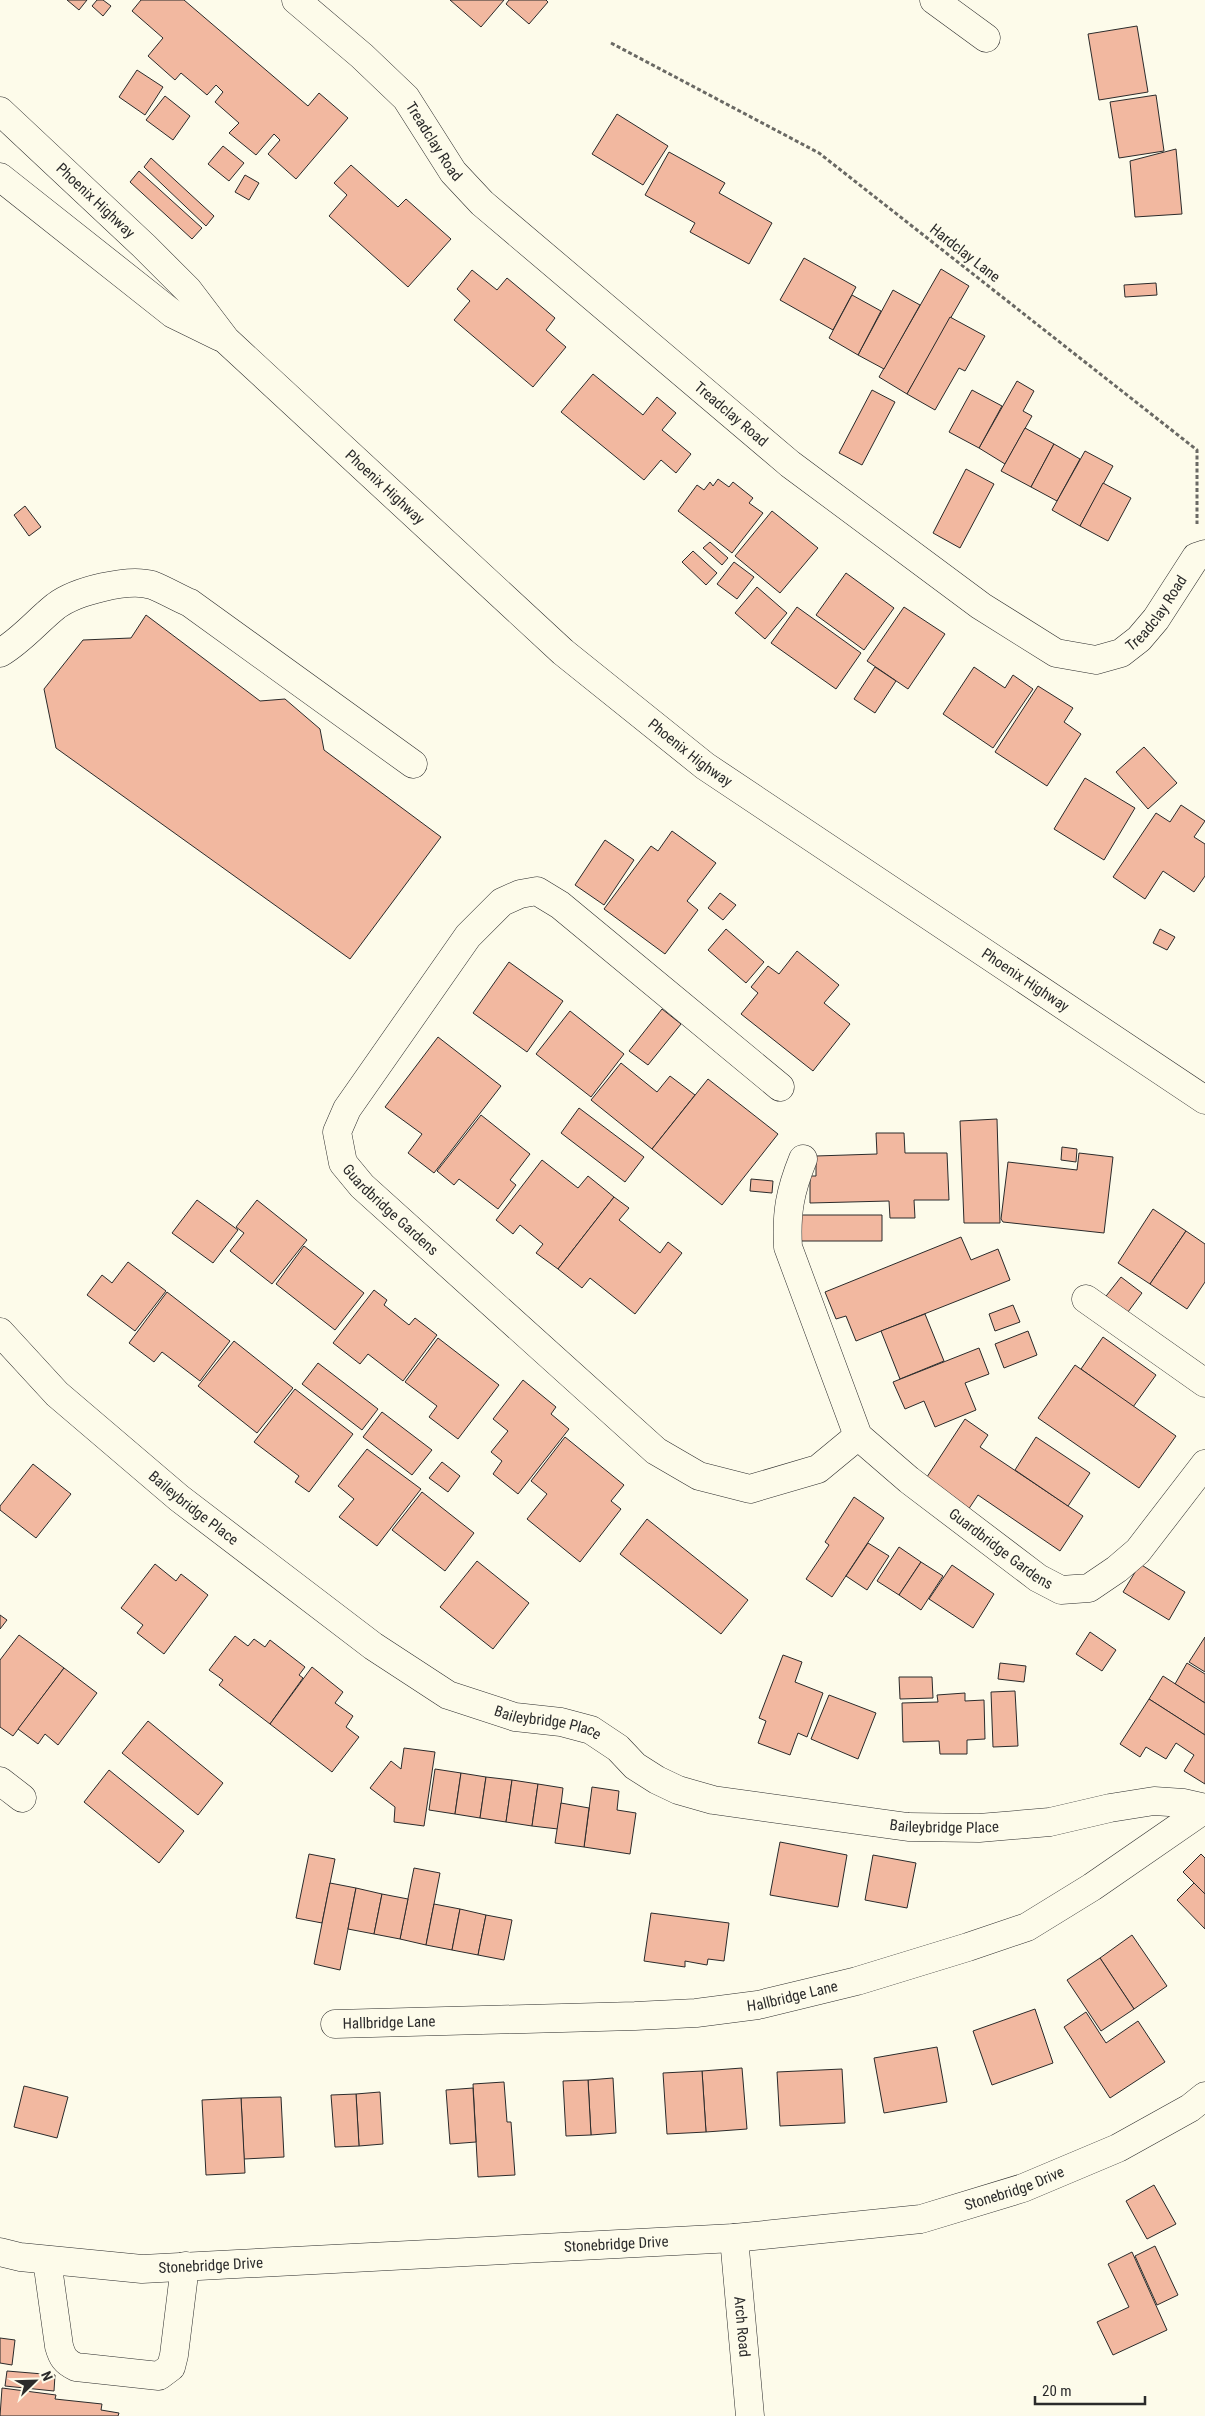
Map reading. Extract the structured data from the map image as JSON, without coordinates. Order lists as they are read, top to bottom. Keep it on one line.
{"streets":{"street":["Treadclay Road","Phoenix Highway","Guardbridge Gardens","Baileybridge Place","Hallbridge Lane","Stonebridge Drive","Arch Road"],"path":["Hardclay Lane"]},"crossings":[["Treadclay Road","Hardclay Lane"],["Baileybridge Place","Hallbridge Lane"],["Stonebridge Drive","Arch Road"]],"scale_bar":"20 m","north":"top right"}
